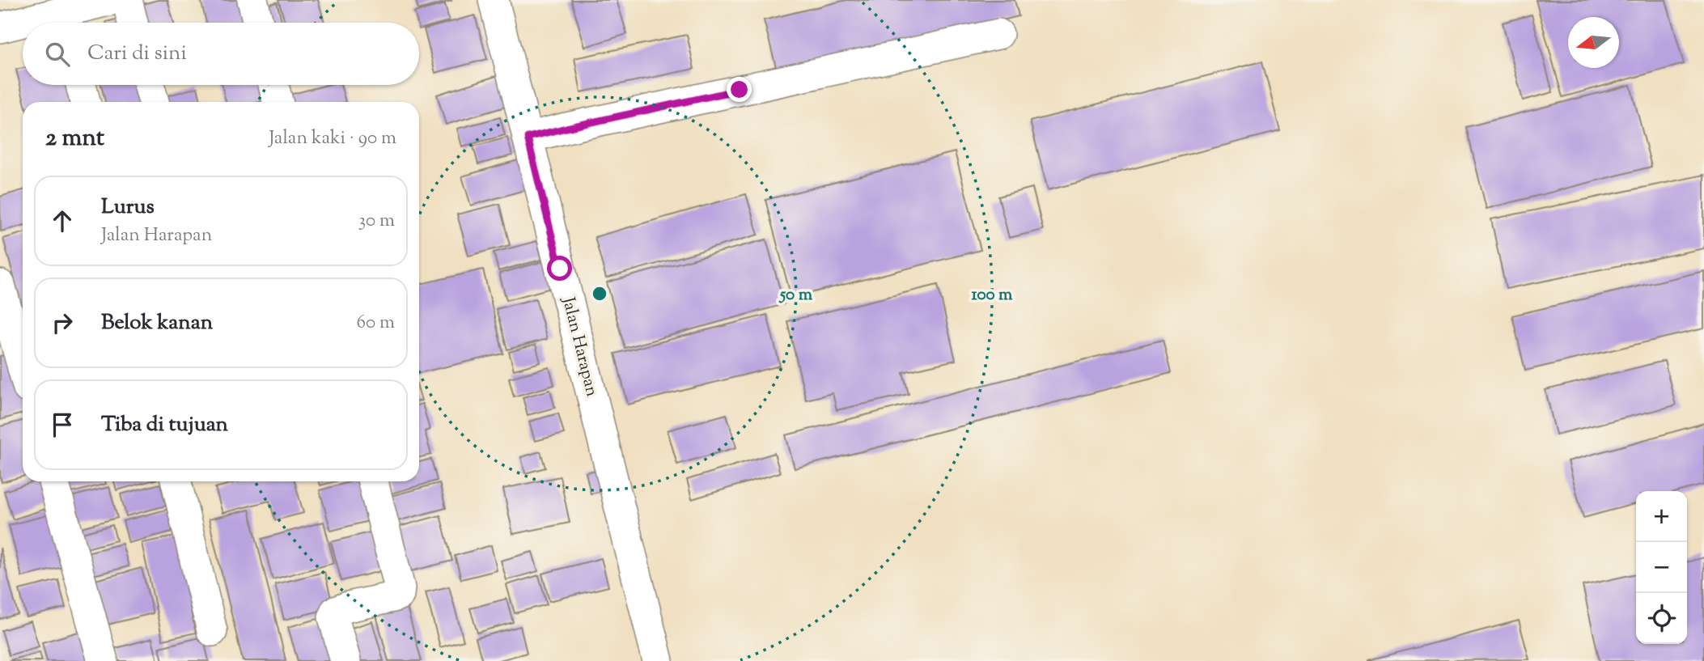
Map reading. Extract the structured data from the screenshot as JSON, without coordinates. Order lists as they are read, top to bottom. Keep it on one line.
{"streets":{"street":["Jalan Harapan"]},"north":"left","page":{"search":"Cari di sini","heading":["2 mnt","Jalan kaki · 90 m"],"list":[["Lurus","Jalan Harapan","30 m"],["Belok kanan","60 m"],"Tiba di tujuan"],"map_buttons":["+","−"]},"rings":["50 m","100 m"]}
